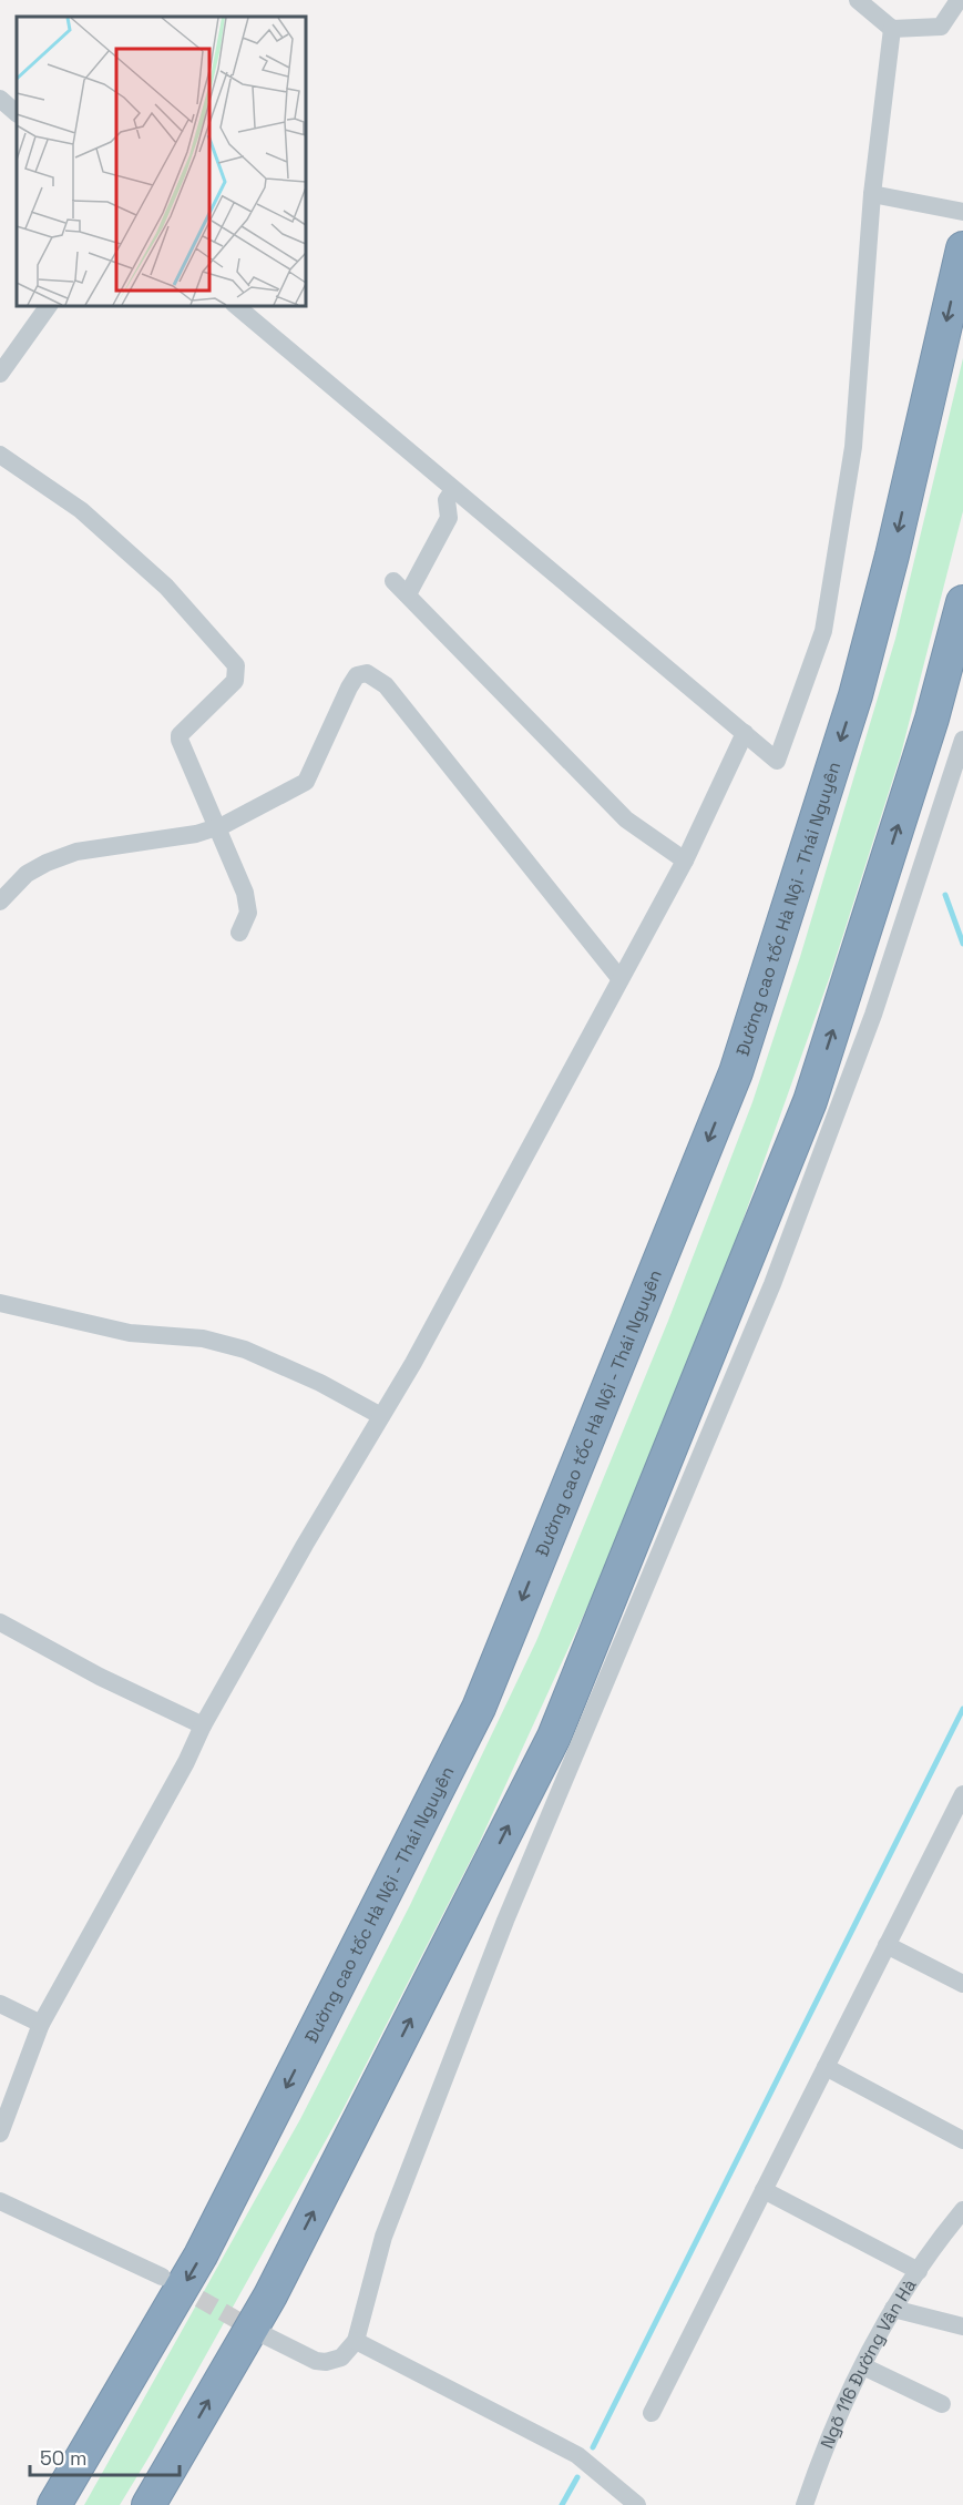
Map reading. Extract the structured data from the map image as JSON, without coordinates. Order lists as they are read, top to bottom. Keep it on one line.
{"streets":{"highway":["Đường cao tốc Hà Nội - Thái Nguyên"],"street":["Ngõ 116 Đường Vân Hà"]},"scale_bar":"50 m"}
